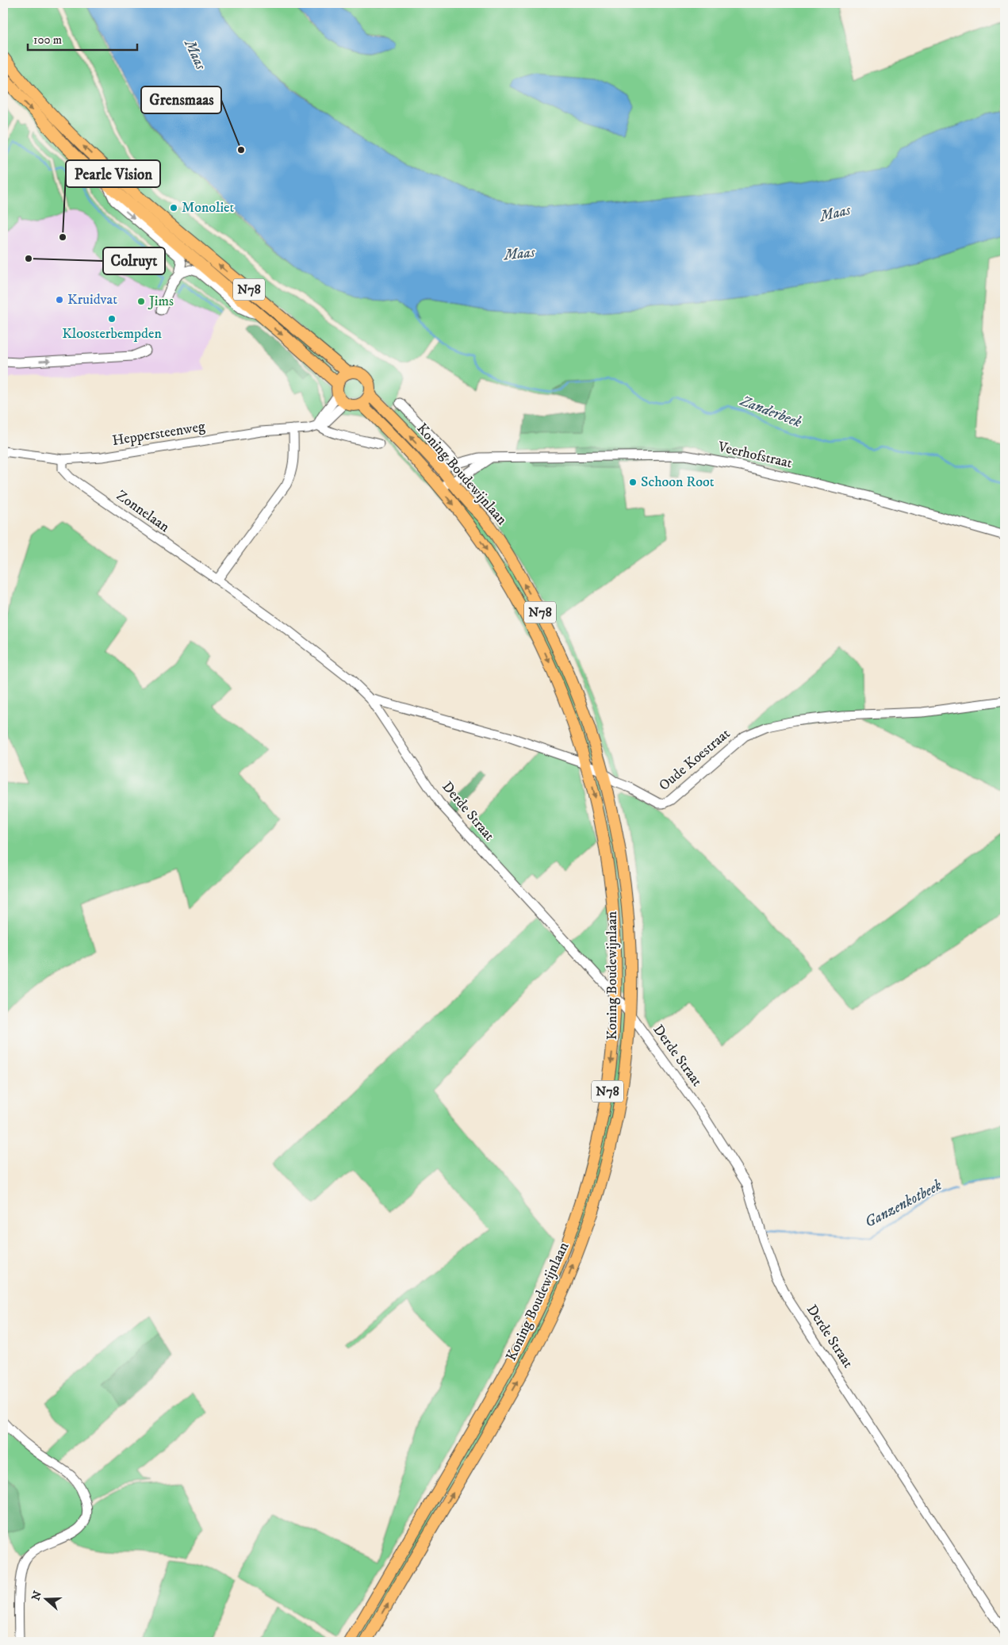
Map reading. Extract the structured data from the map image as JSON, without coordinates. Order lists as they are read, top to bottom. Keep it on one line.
{"streets":{"main road":["N78","Koning Boudewijnlaan"],"street":["Heppersteenweg","Veerhofstraat","Zonnelaan","Oude Koestraat","Derde Straat"]},"crossings":[["N78","Heppersteenweg"],["N78","Koning Boudewijnlaan"],["Heppersteenweg","Koning Boudewijnlaan"],["Heppersteenweg","Zonnelaan"],["Veerhofstraat","Koning Boudewijnlaan"],["Koning Boudewijnlaan","Oude Koestraat"],["Koning Boudewijnlaan","Derde Straat"],["Zonnelaan","Derde Straat"],["Oude Koestraat","Derde Straat"]],"water":["Maas","Zanderbeek","Ganzenkotbeek"],"places":["Grensmaas","Monoliet","Pearle Vision","Colruyt","Kruidvat","Jims","Kloosterbempden","Schoon Root"],"scale_bar":"100 m","north":"left"}
